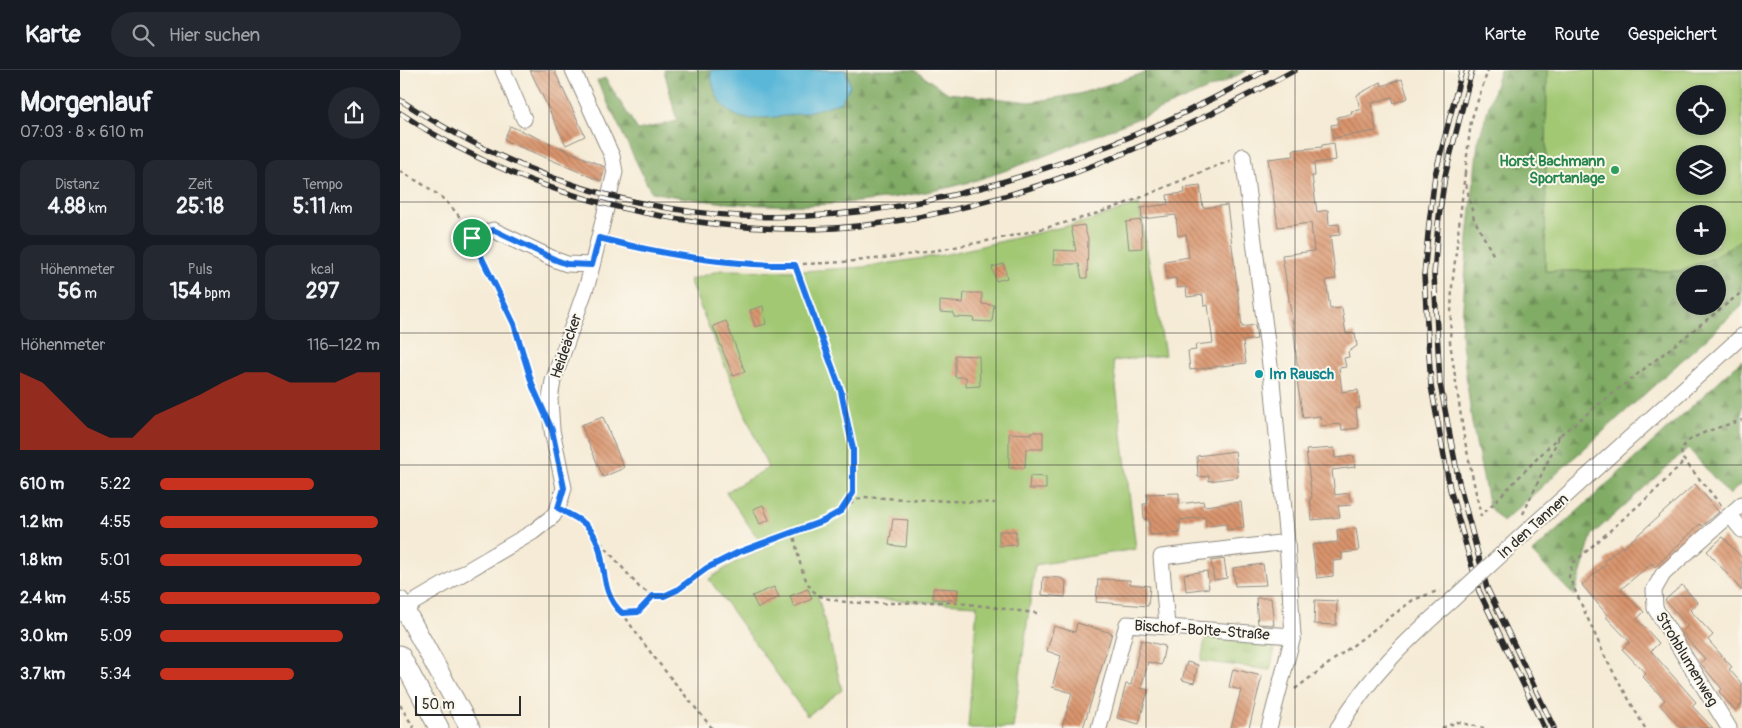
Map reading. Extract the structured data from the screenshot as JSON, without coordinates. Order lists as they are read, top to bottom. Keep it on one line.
{"streets":{"street":["Heideäcker","In den Tannen","Bischof-Bolte-Straße","Strohblumenweg"]},"places":["Horst Bachmann Sportanlage","Im Rausch"],"scale_bar":"50 m","page":{"header":"Karte","search":"Hier suchen","nav":["Karte","Route","Gespeichert"],"heading":["Morgenlauf","07:03 · 8 × 610 m"],"map_buttons":["+","−"],"stats":[["Distanz","4.88 km"],["Zeit","25:18"],["Tempo","5:11 /km"],["Höhenmeter","56 m"],["Puls","154 bpm"],["kcal","297"]],"chart":["Höhenmeter","116–122 m"],"list":[{"name":"610 m","note":"5:22"},{"name":"1.2 km","note":"4:55"},{"name":"1.8 km","note":"5:01"},{"name":"2.4 km","note":"4:55"},{"name":"3.0 km","note":"5:09"},{"name":"3.7 km","note":"5:34"}],"scale":"50 m"}}
